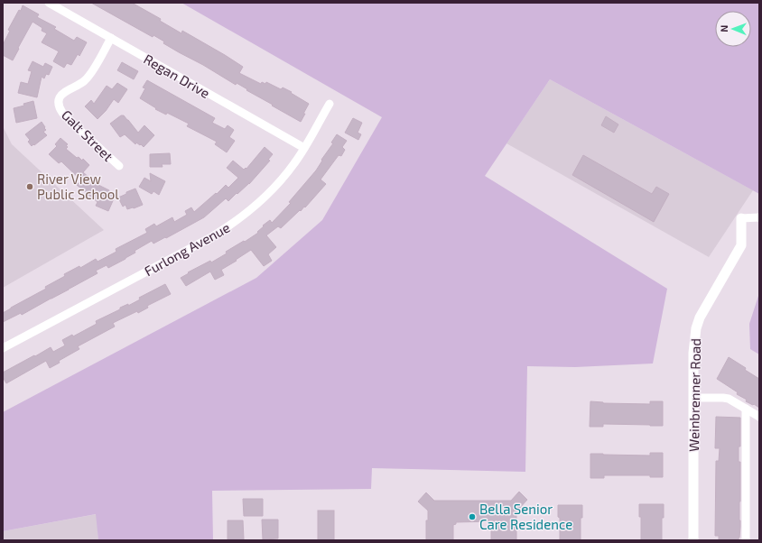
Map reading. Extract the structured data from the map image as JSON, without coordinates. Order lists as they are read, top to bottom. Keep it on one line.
{"streets":{"street":["Regan Drive","Galt Street","Furlong Avenue","Weinbrenner Road"]},"crossings":[["Regan Drive","Galt Street"],["Regan Drive","Furlong Avenue"]],"places":["River View Public School","Bella Senior Care Residence"],"north":"left"}
